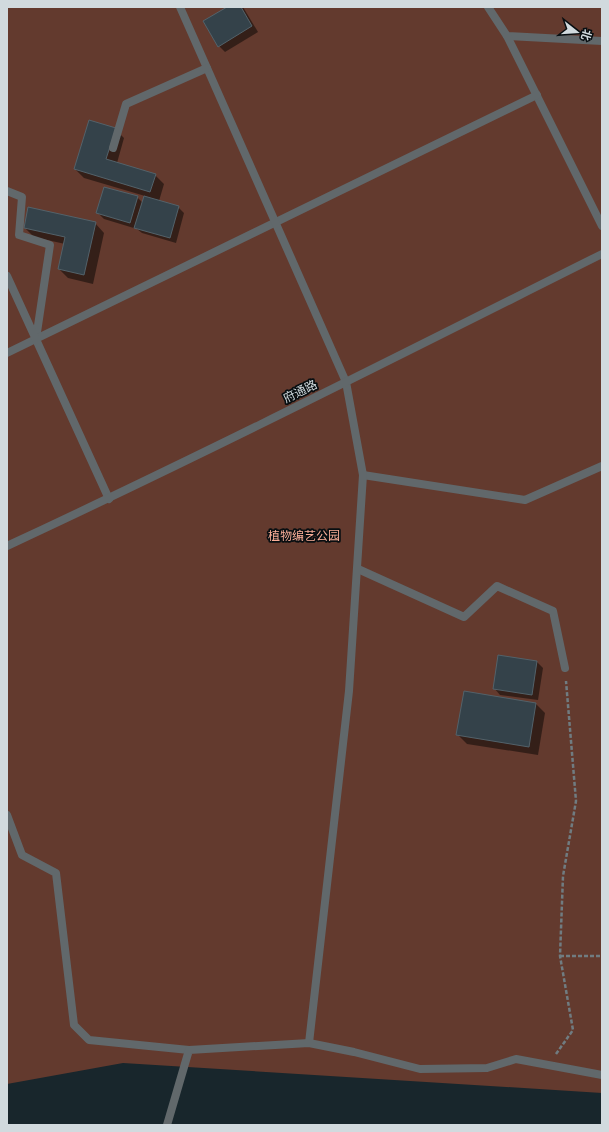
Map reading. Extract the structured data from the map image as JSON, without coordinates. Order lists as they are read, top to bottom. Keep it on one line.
{"streets":{"street":["府通路"]},"parks":["植物编艺公园"],"north":"right"}
